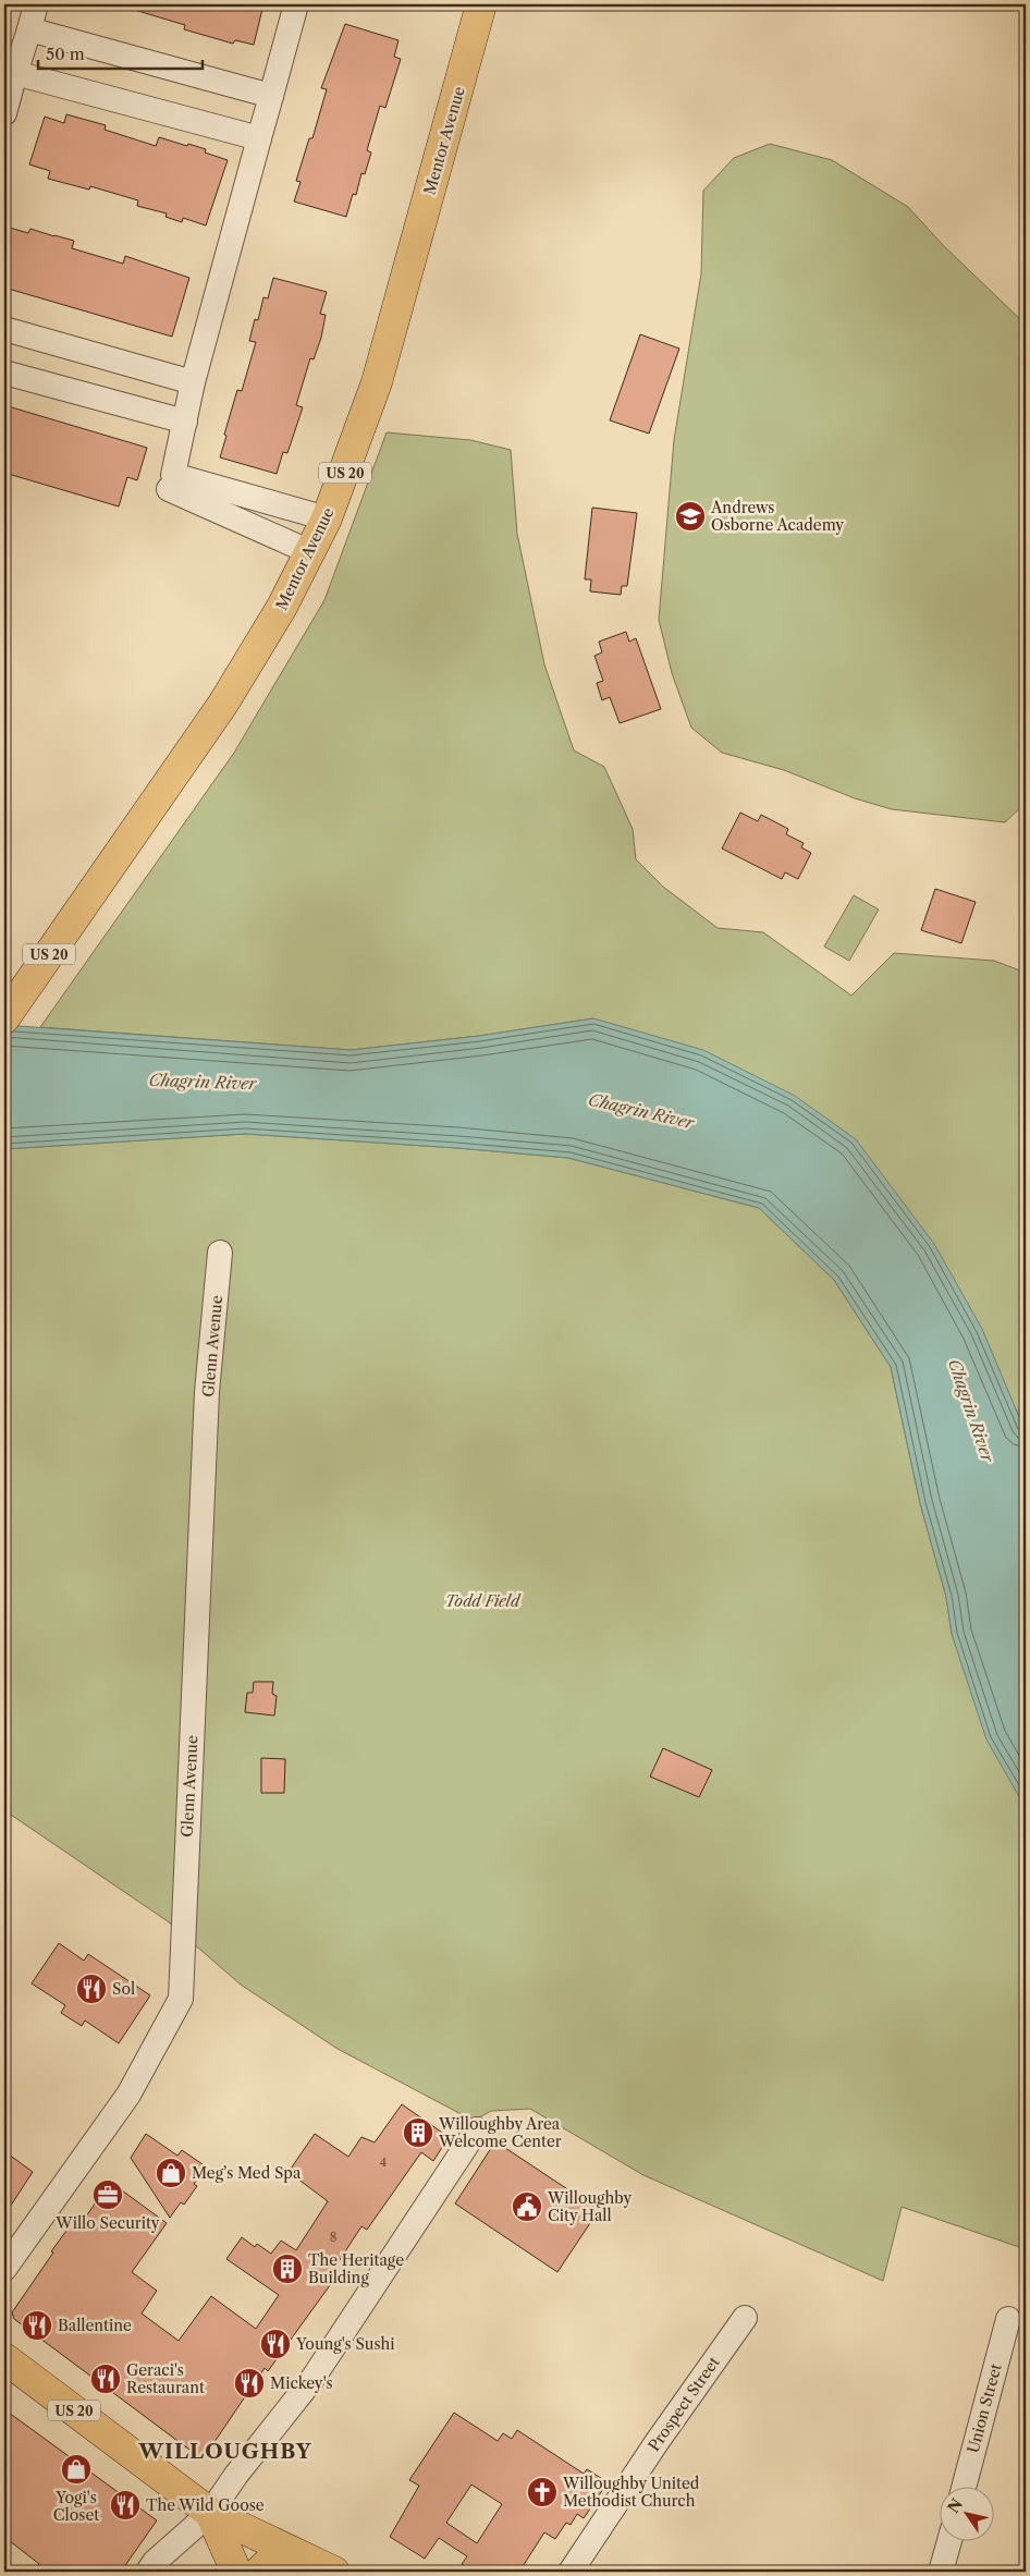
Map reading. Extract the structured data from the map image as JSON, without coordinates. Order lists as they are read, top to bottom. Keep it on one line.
{"streets":{"main road":["Mentor Avenue","US 20"],"street":["Glenn Avenue","Prospect Street","Union Street"]},"districts":["WILLOUGHBY"],"water":["Chagrin River"],"parks":["Todd Field"],"places":{"school or university":["Andrews Osborne Academy"],"restaurant":["Sol","Ballentine","Young's Sushi","Geraci's Restaurant","Mickey's","The Wild Goose"],"building":["Willoughby Area Welcome Center","The Heritage Building"],"shop":["Meg’s Med Spa","Yogi's Closet"],"office":["Willo Security"],"public building":["Willoughby City Hall"],"church":["Willoughby United Methodist Church"]},"house_numbers":["4","8"],"scale_bar":"50 m","north":"top left"}
